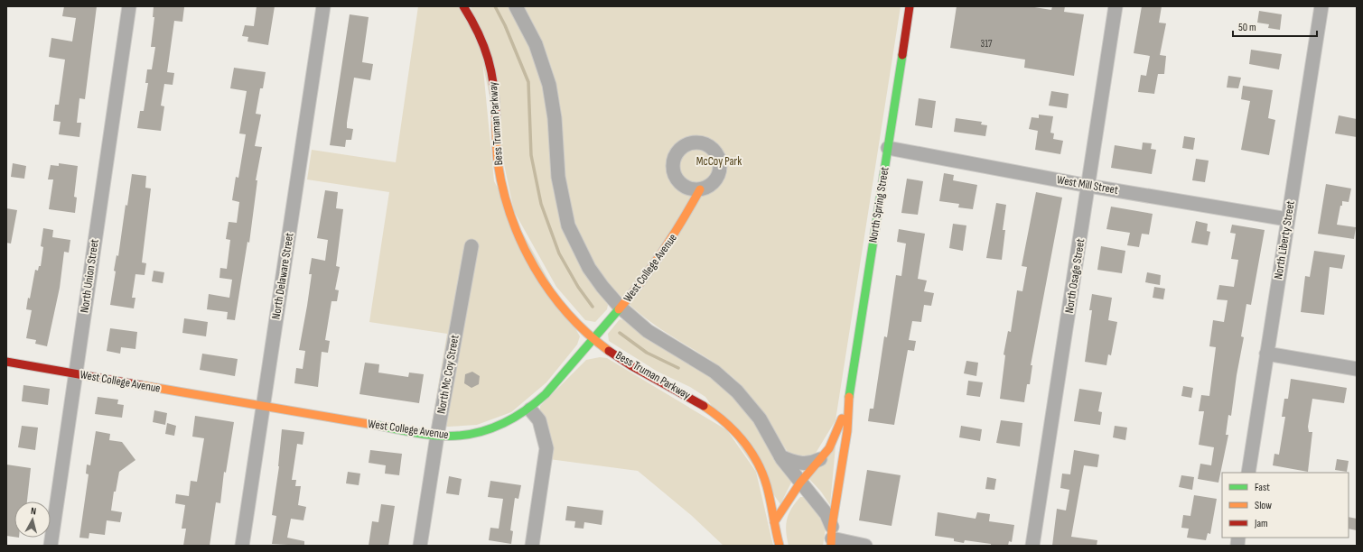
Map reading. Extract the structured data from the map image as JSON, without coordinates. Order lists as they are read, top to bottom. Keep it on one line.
{"streets":{"street":["Bess Truman Parkway","West Mill Street","North Spring Street","North Liberty Street","West College Avenue","North Union Street","North Delaware Street","North Osage Street","North Mc Coy Street"]},"crossings":[["Bess Truman Parkway","North Spring Street"],["Bess Truman Parkway","West College Avenue"],["West Mill Street","North Spring Street"],["West Mill Street","North Liberty Street"],["West Mill Street","North Osage Street"],["West College Avenue","North Union Street"],["West College Avenue","North Delaware Street"],["West College Avenue","North Mc Coy Street"]],"parks":["McCoy Park"],"house_numbers":["317"],"legend":["Fast","Slow","Jam"],"scale_bar":"50 m","north":"top"}
